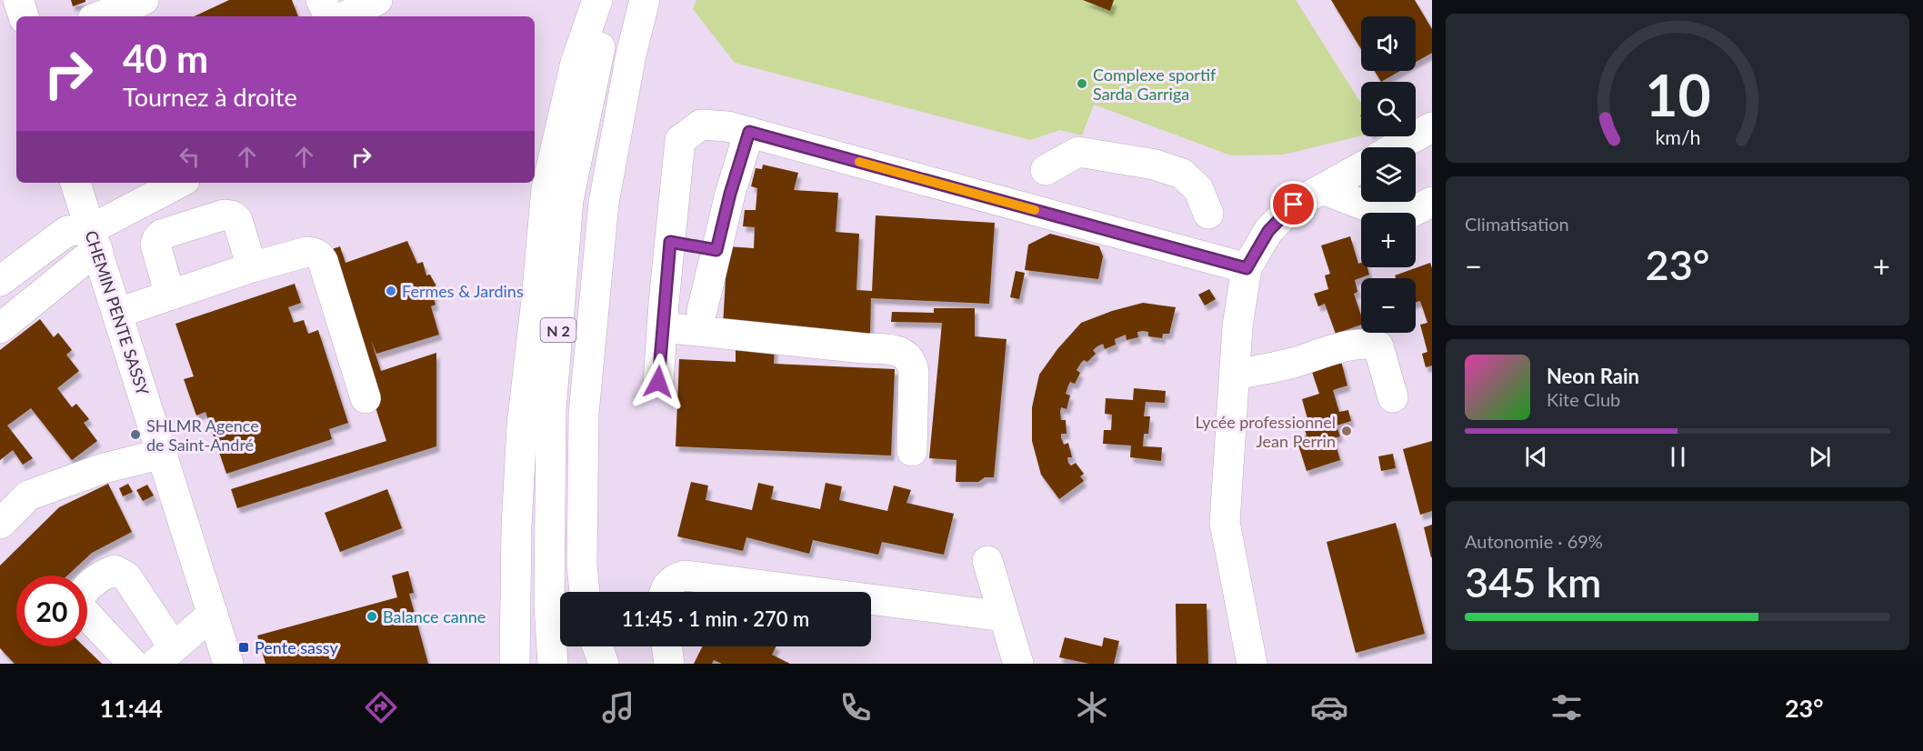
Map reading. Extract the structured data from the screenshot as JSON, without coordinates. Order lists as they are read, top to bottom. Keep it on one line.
{"streets":{"main road":["CHEMIN PENTE SASSY","N 2"]},"places":{"other":["Complexe sportif Sarda Garriga","Fermes & Jardins","Lycée professionnel Jean Perrin","SHLMR Agence de Saint-André","Balance canne"],"transit":["Pente sassy"]},"page":{"map_buttons":["+","−"],"turn":["40 m","Tournez à droite"],"tile":["Climatisation",["Autonomie · 69%","345 km"]],"heat":["−","23°","+"],"song":["Neon Rain","Kite Club"],"limit":"20","trip":"11:45 · 1 min · 270 m","tabs":["11:44","23°"],"gauge":["10","km/h"]}}
